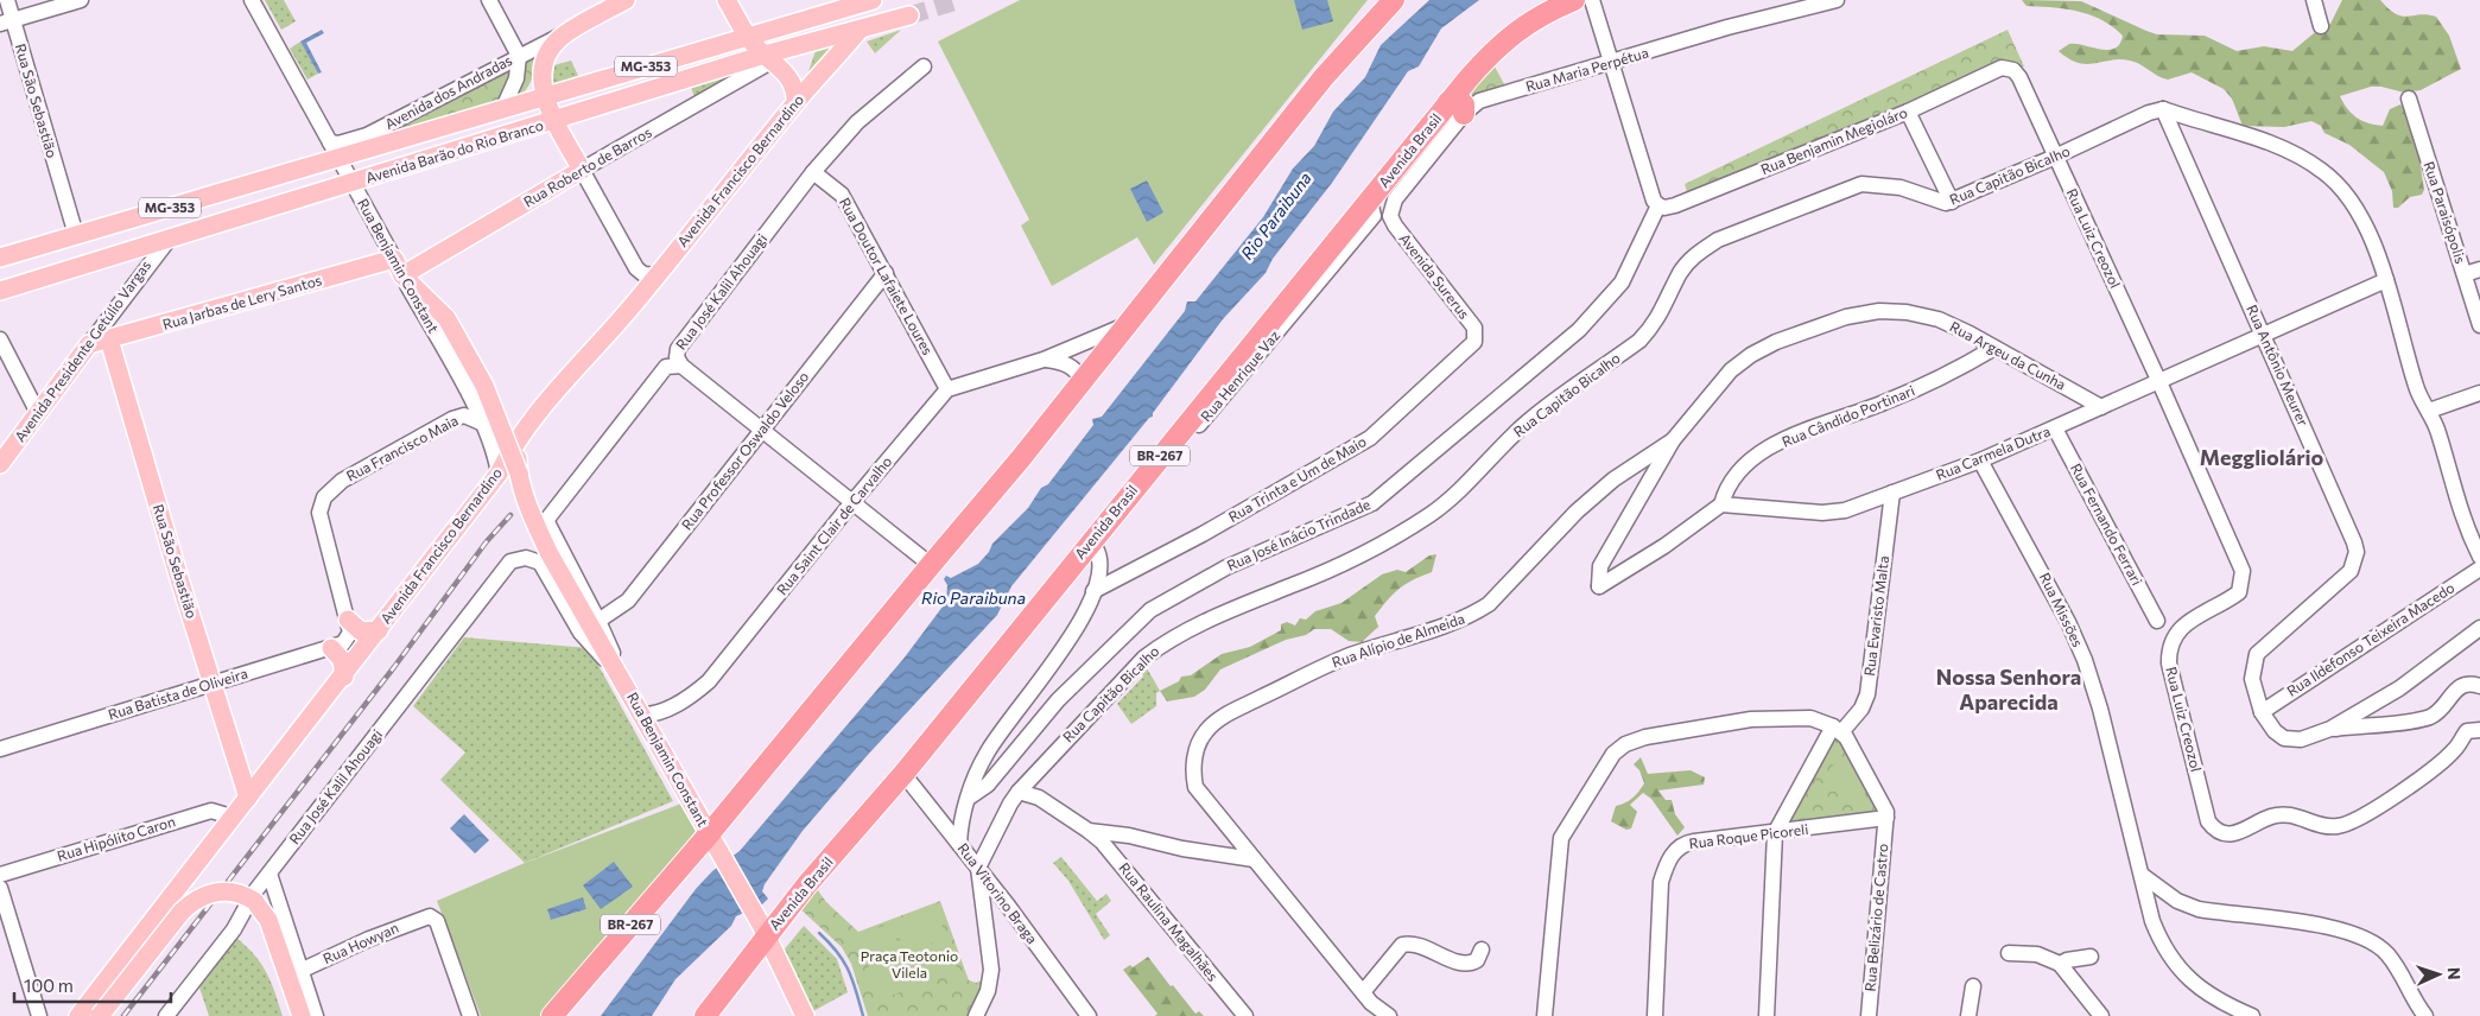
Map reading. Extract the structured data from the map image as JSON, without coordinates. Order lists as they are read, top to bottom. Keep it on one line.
{"streets":{"highway":["Avenida Brasil","BR-267"],"main road":["MG-353","Avenida dos Andradas","Rua São Sebastião","Avenida Barão do Rio Branco","Rua Roberto de Barros","Avenida Francisco Bernardino","Rua Benjamin Constant","Rua Jarbas de Lery Santos","Avenida Presidente Getúlio Vargas"],"street":["Rua Maria Perpétua","Rua Benjamin Megioláro","Rua Capitão Bicalho","Rua Paraisópolis","Rua Luiz Creozol","Rua Doutor Lafaiete Loures","Avenida Surerus","Rua José Kalil Ahouagi","Rua Argeu da Cunha","Rua Antônio Meurer","Rua Cândido Portinari","Rua Francisco Maia","Rua Professor Oswaldo Veloso","Rua Carmela Dutra","Rua Trinta e Um de Maio","Rua Fernando Ferrari","Rua Saint Clair de Carvalho","Rua José Inácio Trindade","Rua Missões","Rua Evaristo Malta","Rua Ildefonso Teixeira Macedo","Rua Alípio de Almeida","Rua Batista de Oliveira","Rua Roque Picoreli","Rua Hipólito Caron","Rua Vitorino Braga","Rua Belizário de Castro","Rua Raulina Magalhães","Rua Howyan"]},"crossings":[["Rua Maria Perpétua","Avenida Brasil"],["Rua Maria Perpétua","Avenida Surerus"],["Avenida dos Andradas","Avenida Barão do Rio Branco"],["Avenida dos Andradas","Rua Roberto de Barros"],["Avenida dos Andradas","Rua Benjamin Constant"],["Rua São Sebastião","Avenida Barão do Rio Branco"],["Rua São Sebastião","Avenida Francisco Bernardino"],["Rua São Sebastião","Rua Jarbas de Lery Santos"],["Rua São Sebastião","Avenida Presidente Getúlio Vargas"],["Rua São Sebastião","Rua Batista de Oliveira"],["Rua Benjamin Megioláro","Rua Luiz Creozol"],["Rua Benjamin Megioláro","Rua José Inácio Trindade"],["Avenida Brasil","Rua Benjamin Constant"],["Avenida Brasil","Avenida Surerus"],["Avenida Brasil","Rua Vitorino Braga"],["Avenida Barão do Rio Branco","Rua Roberto de Barros"],["Avenida Barão do Rio Branco","Avenida Francisco Bernardino"],["Avenida Barão do Rio Branco","Rua Benjamin Constant"],["Avenida Barão do Rio Branco","Avenida Presidente Getúlio Vargas"],["Rua Roberto de Barros","Rua Benjamin Constant"],["Avenida Francisco Bernardino","Rua Benjamin Constant"],["Avenida Francisco Bernardino","Rua Hipólito Caron"],["Rua Capitão Bicalho","Rua Luiz Creozol"],["Rua Capitão Bicalho","Rua Antônio Meurer"],["Rua Capitão Bicalho","Rua Vitorino Braga"],["Rua Capitão Bicalho","Rua Raulina Magalhães"],["Rua Luiz Creozol","Rua Carmela Dutra"],["Rua Benjamin Constant","Rua José Kalil Ahouagi"],["Rua Benjamin Constant","Rua Jarbas de Lery Santos"],["Rua Benjamin Constant","Rua Francisco Maia"],["Rua Benjamin Constant","Rua Professor Oswaldo Veloso"],["Rua Benjamin Constant","BR-267"],["Rua Benjamin Constant","Rua Saint Clair de Carvalho"],["Rua Doutor Lafaiete Loures","Rua José Kalil Ahouagi"],["Rua Doutor Lafaiete Loures","Rua Professor Oswaldo Veloso"],["Rua Doutor Lafaiete Loures","Rua Saint Clair de Carvalho"],["Avenida Surerus","Rua Trinta e Um de Maio"],["Rua Jarbas de Lery Santos","Avenida Presidente Getúlio Vargas"],["Rua Argeu da Cunha","Rua Cândido Portinari"],["Rua Argeu da Cunha","Rua Carmela Dutra"],["Rua Argeu da Cunha","Rua Alípio de Almeida"],["Rua Antônio Meurer","Rua Carmela Dutra"],["Rua Antônio Meurer","Rua Ildefonso Teixeira Macedo"],["Rua Cândido Portinari","Rua Carmela Dutra"],["Rua Francisco Maia","Rua Batista de Oliveira"],["Rua Carmela Dutra","Rua Fernando Ferrari"],["Rua Carmela Dutra","Rua Missões"],["Rua Carmela Dutra","Rua Evaristo Malta"],["Rua Evaristo Malta","Rua Roque Picoreli"],["Rua Roque Picoreli","Rua Belizário de Castro"]],"districts":["Meggliolário","Nossa Senhora Aparecida"],"water":["Rio Paraibuna"],"parks":["Praça Teotonio Vilela"],"scale_bar":"100 m","north":"right"}
